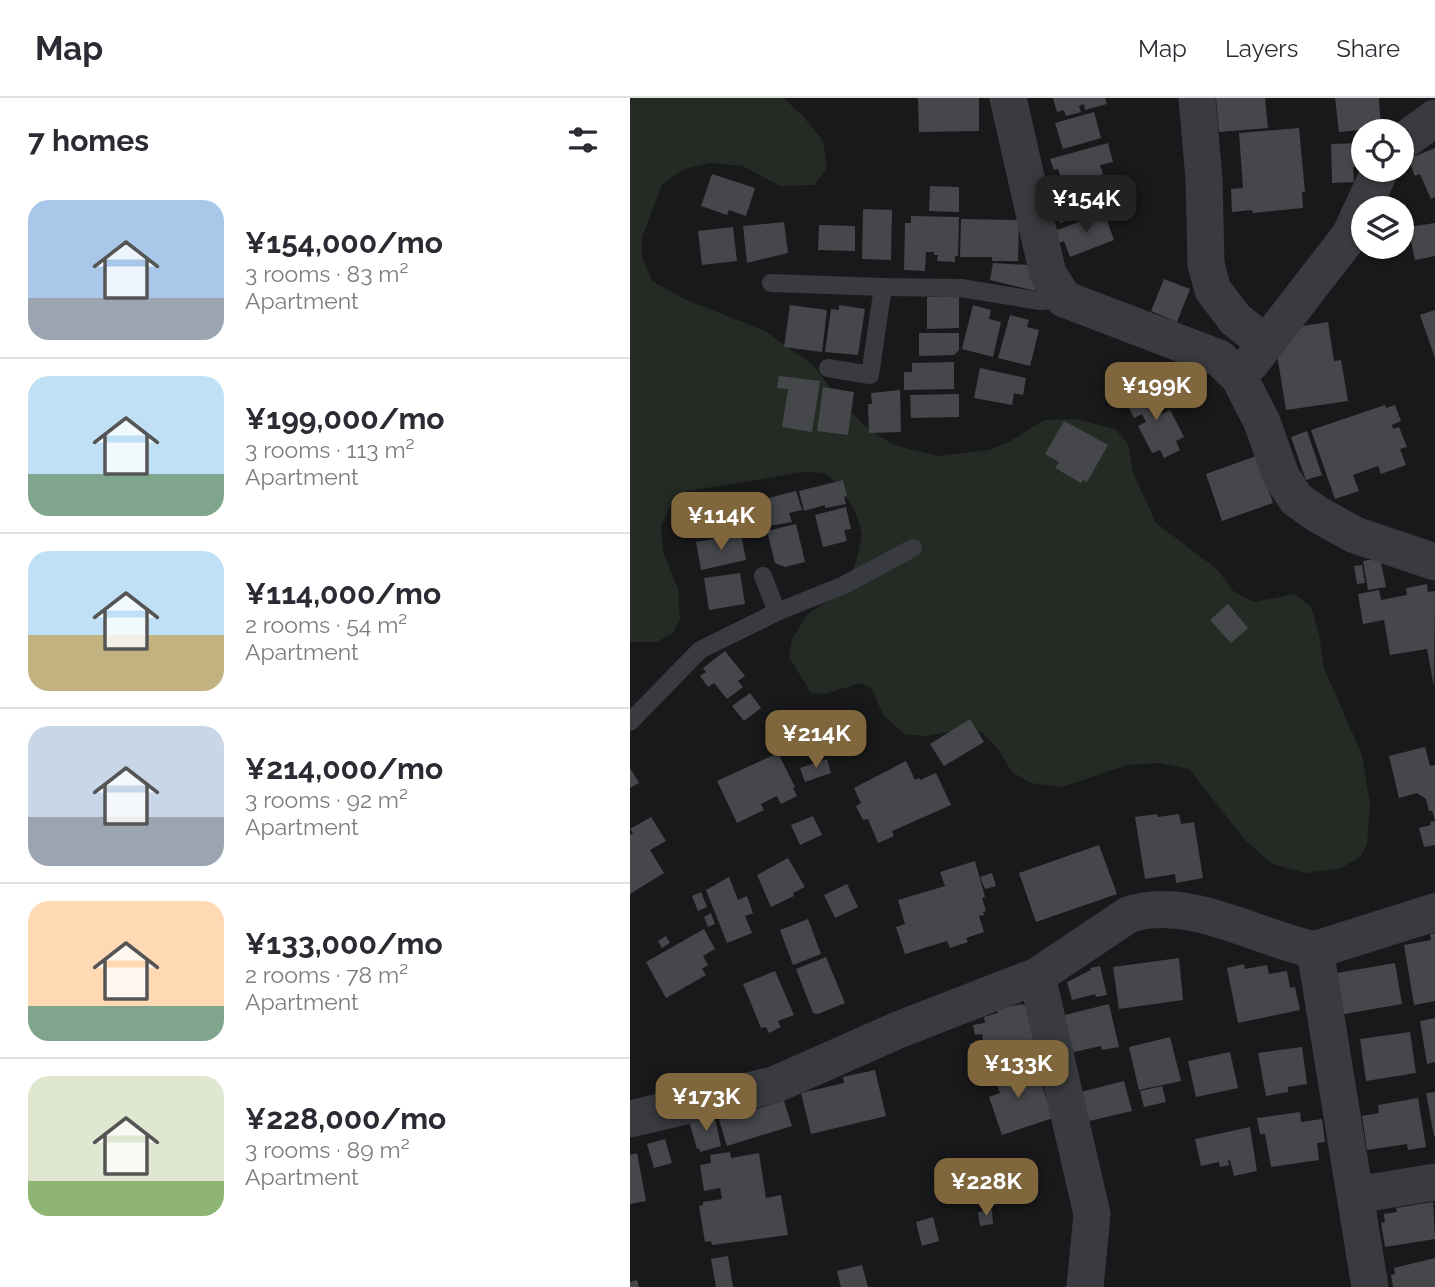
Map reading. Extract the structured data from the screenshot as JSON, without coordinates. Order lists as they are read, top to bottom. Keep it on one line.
{"page":{"header":"Map","nav":["Map","Layers","Share"],"heading":"7 homes","price":["¥154K","¥199K","¥114K","¥214K","¥133K","¥173K","¥228K"],"list":[{"name":"¥154,000/mo","note":"3 rooms · 83 m² · Apartment"},{"name":"¥199,000/mo","note":"3 rooms · 113 m² · Apartment"},{"name":"¥114,000/mo","note":"2 rooms · 54 m² · Apartment"},{"name":"¥214,000/mo","note":"3 rooms · 92 m² · Apartment"},{"name":"¥133,000/mo","note":"2 rooms · 78 m² · Apartment"},{"name":"¥228,000/mo","note":"3 rooms · 89 m² · Apartment"}]}}
